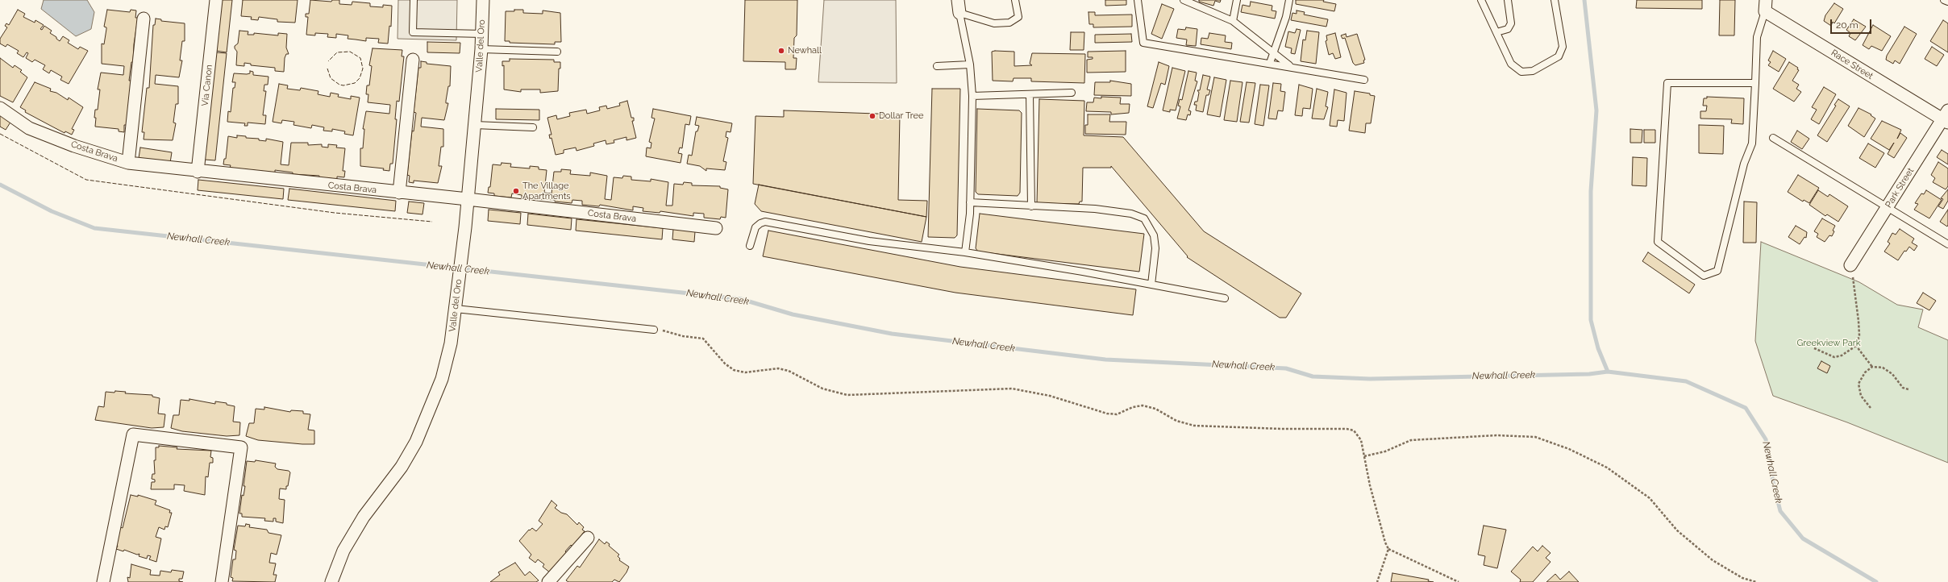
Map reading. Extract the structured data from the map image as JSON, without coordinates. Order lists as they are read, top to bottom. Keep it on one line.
{"streets":{"street":["Valle del Oro","Race Street","Via Canon","Costa Brava","Park Street"]},"crossings":[["Valle del Oro","Costa Brava"],["Race Street","Park Street"],["Via Canon","Costa Brava"]],"water":["Newhall Creek"],"parks":["Greekview Park"],"places":["Newhall","Dollar Tree","The Village Apartments"],"scale_bar":"20 m"}
